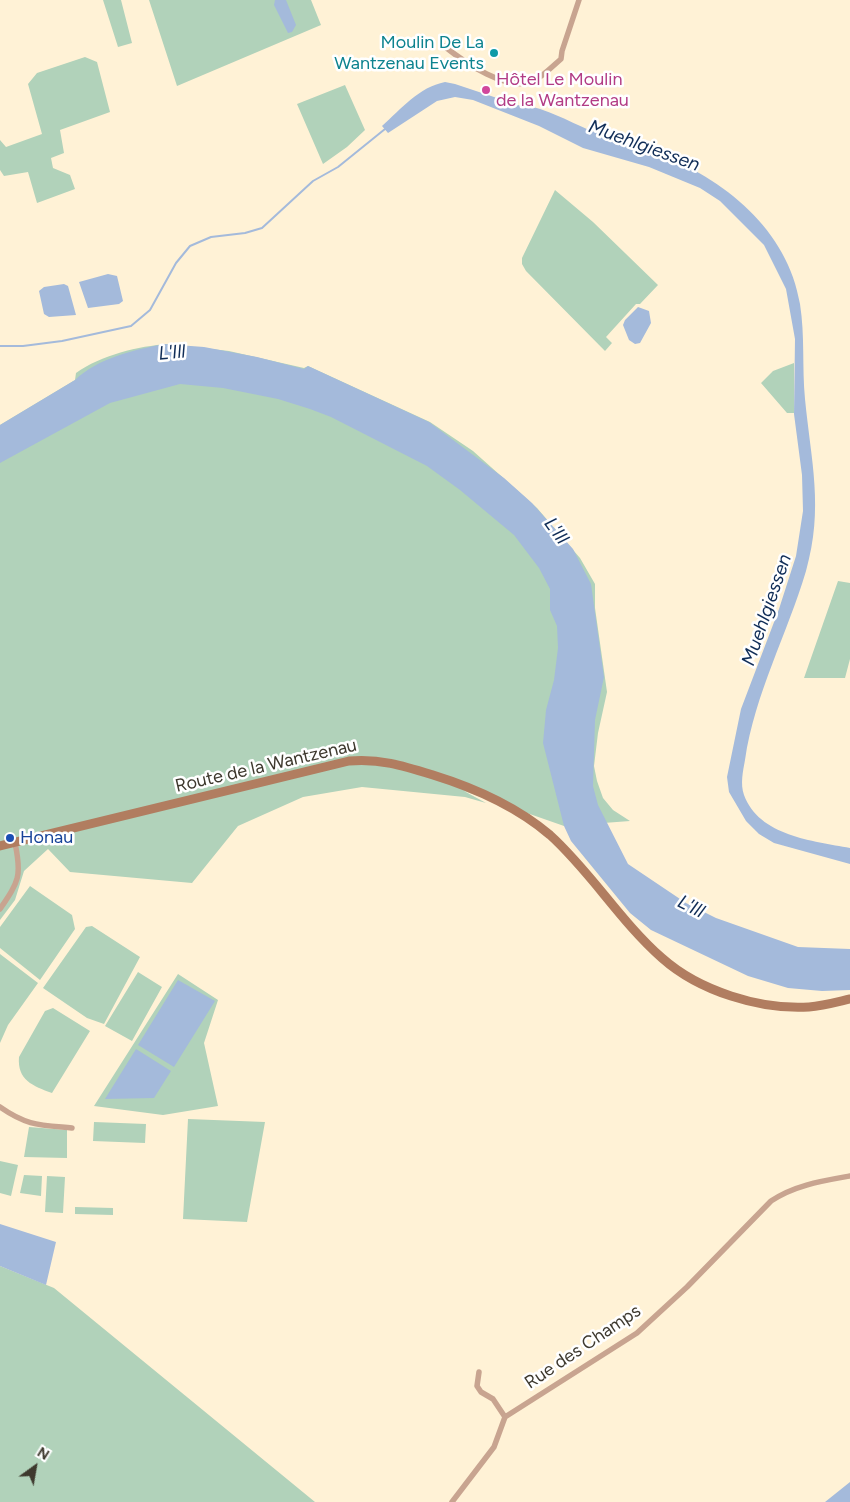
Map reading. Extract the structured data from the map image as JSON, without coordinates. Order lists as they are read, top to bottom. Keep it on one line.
{"streets":{"main road":["Route de la Wantzenau"],"street":["Rue des Champs"]},"water":["Muehlgiessen","L'Ill"],"places":["Moulin De La Wantzenau Events","Hôtel Le Moulin de la Wantzenau","Honau"],"north":"top right"}
